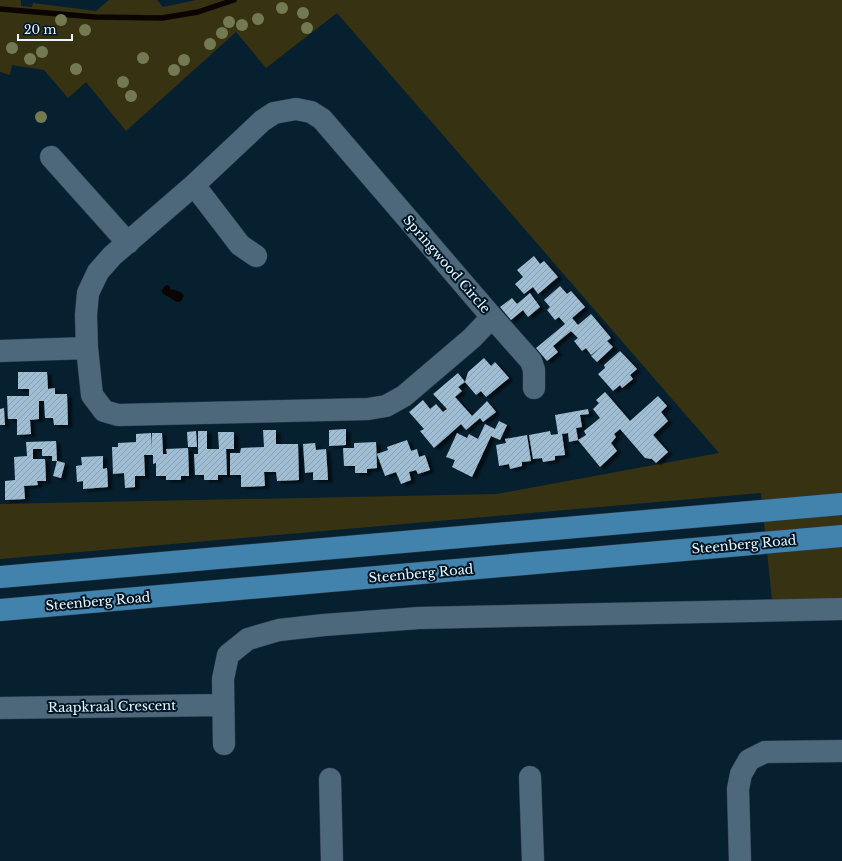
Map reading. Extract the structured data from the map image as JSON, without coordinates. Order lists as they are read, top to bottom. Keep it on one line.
{"streets":{"main road":["Steenberg Road"],"street":["Springwood Circle","Raapkraal Crescent"]},"scale_bar":"20 m"}
